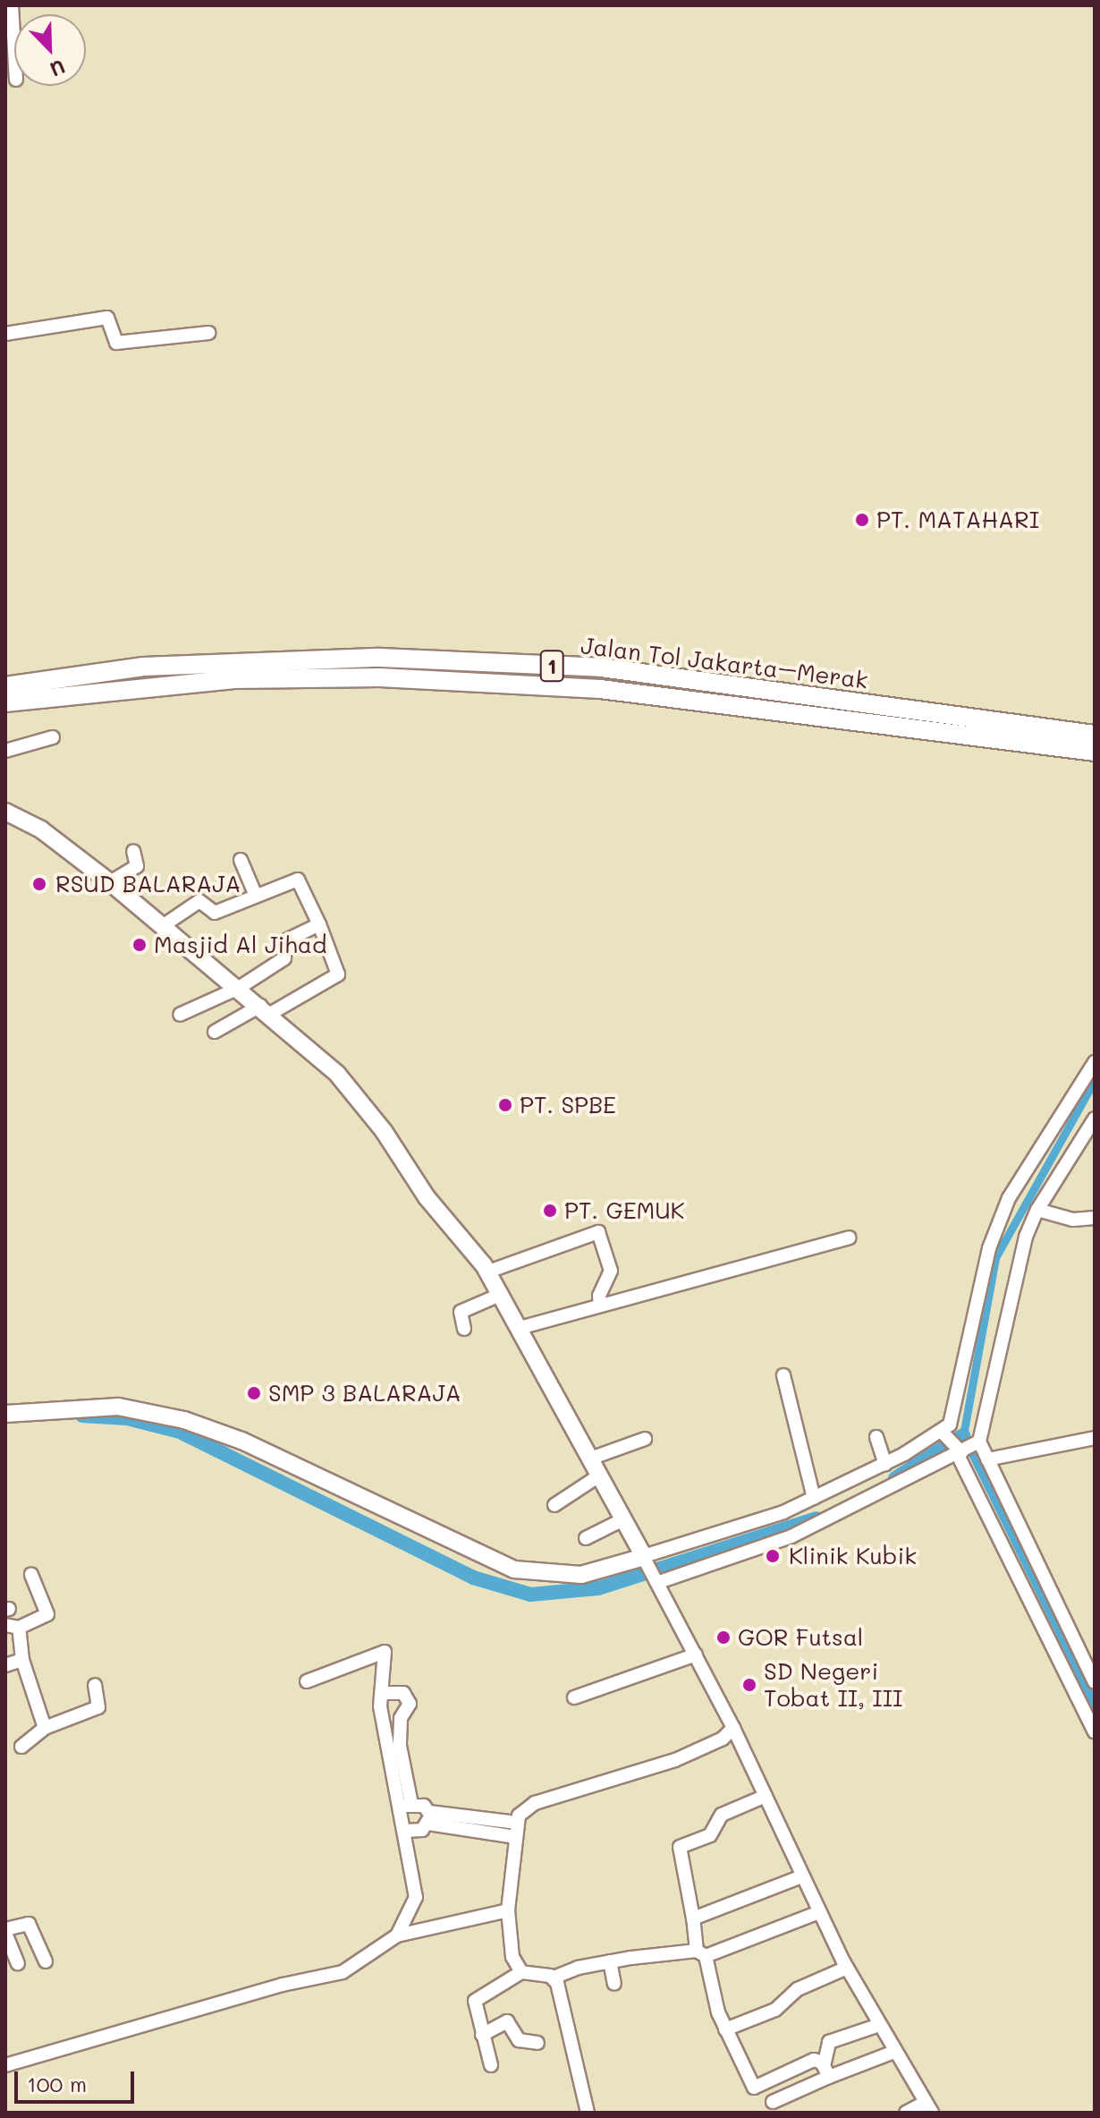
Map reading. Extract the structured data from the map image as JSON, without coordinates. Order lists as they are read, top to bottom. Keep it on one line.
{"streets":{"highway":["Jalan Tol Jakarta–Merak","1"]},"places":["PT. MATAHARI","RSUD BALARAJA","Masjid Al Jihad","PT. SPBE","PT. GEMUK","SMP 3 BALARAJA","Klinik Kubik","GOR Futsal","SD Negeri Tobat II, III"],"scale_bar":"100 m","north":"bottom right"}
